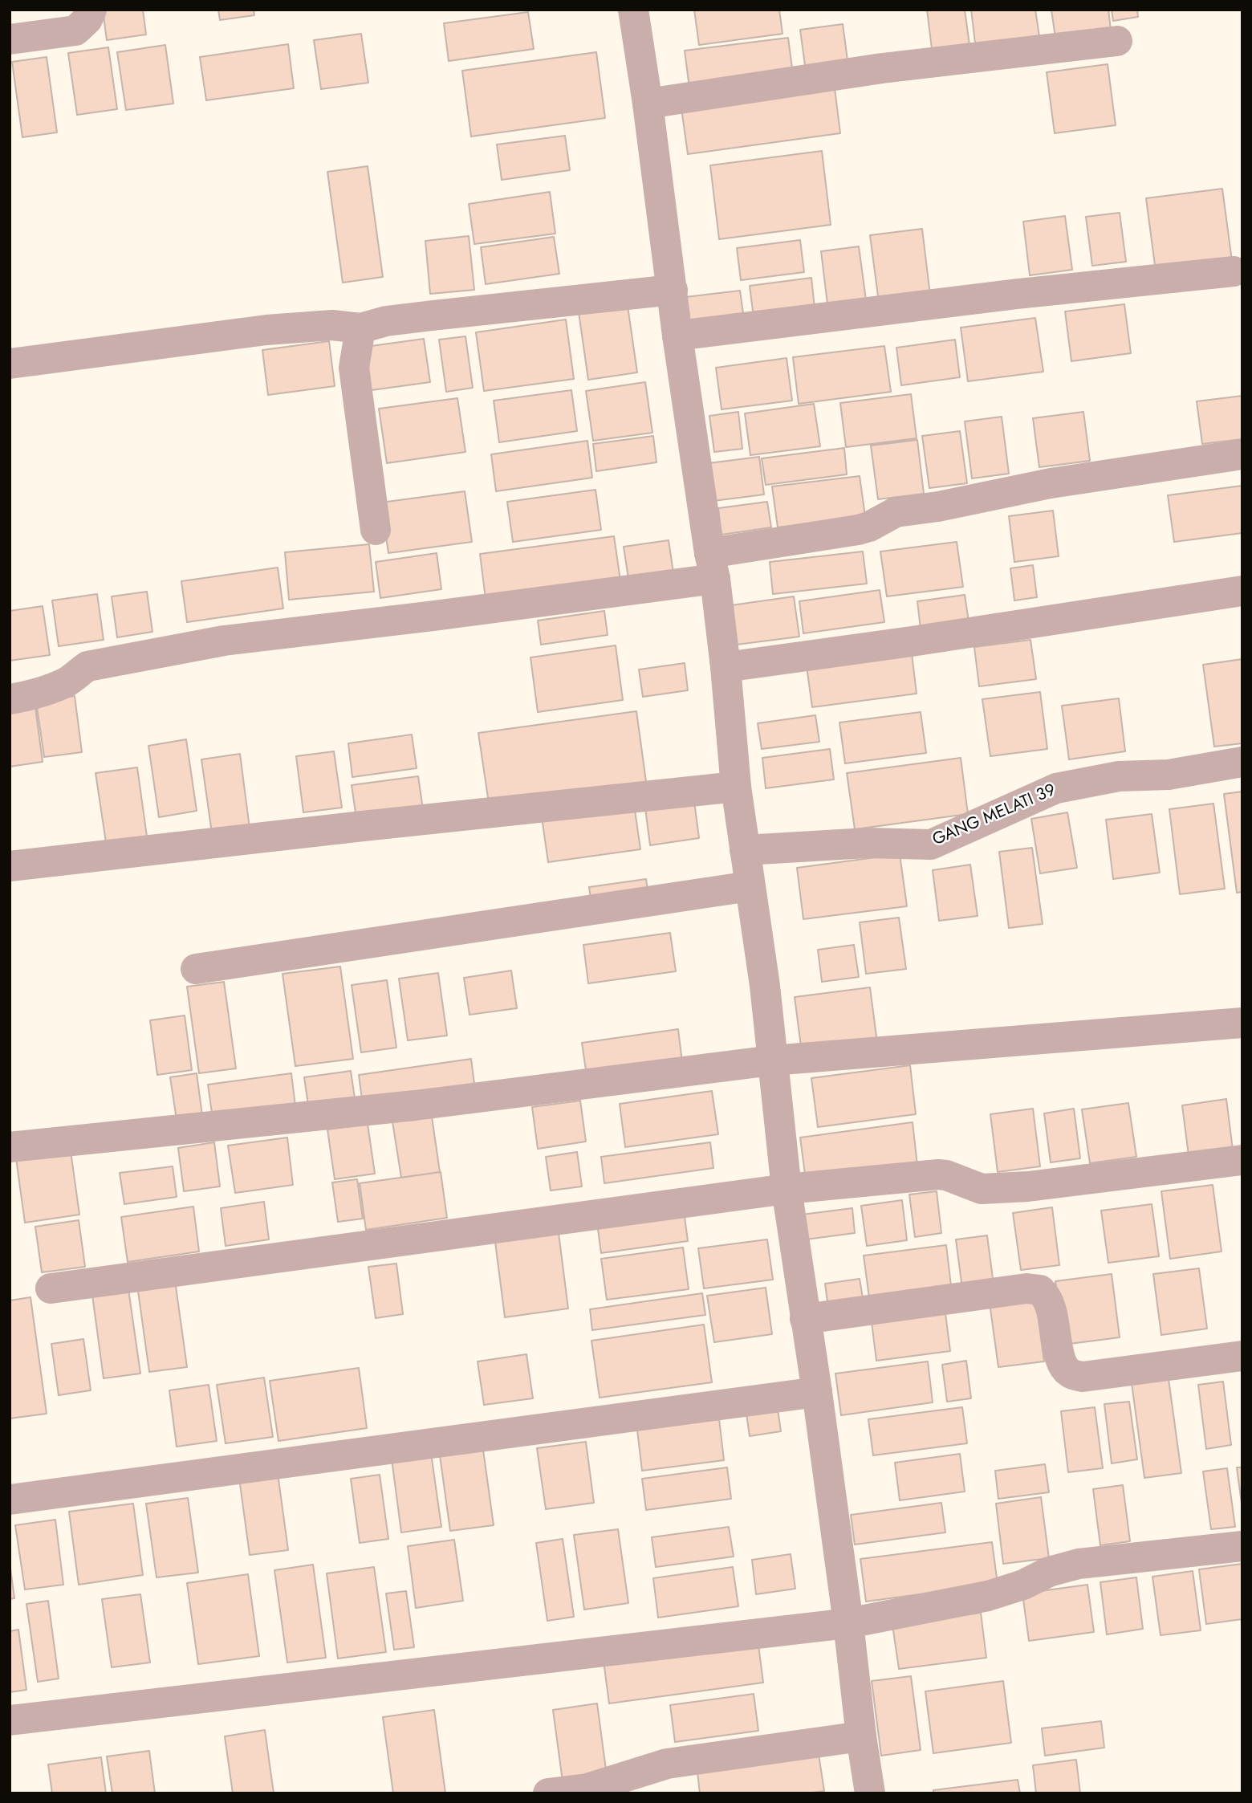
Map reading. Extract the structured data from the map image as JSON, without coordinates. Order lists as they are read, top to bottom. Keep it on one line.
{"streets":{"street":["GANG MELATI 39"]}}
